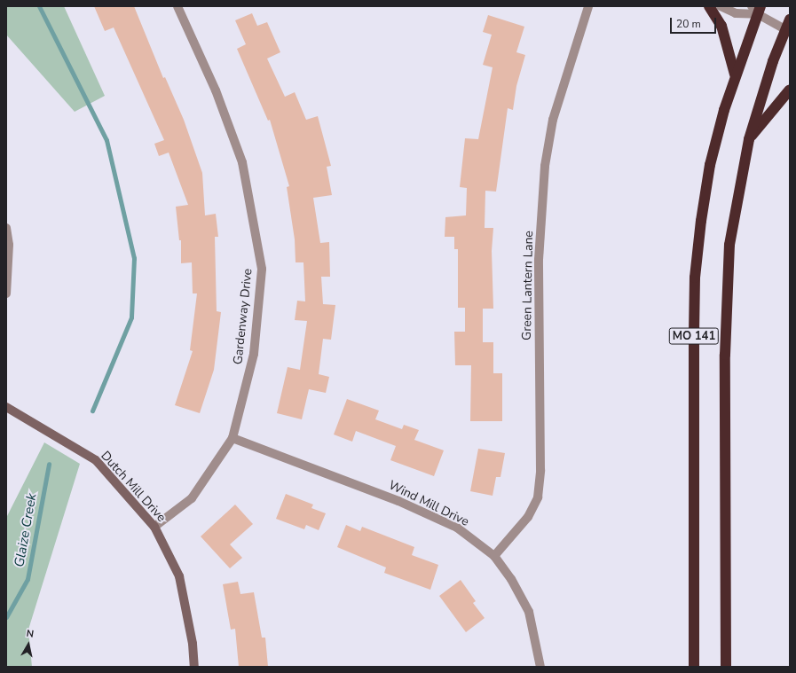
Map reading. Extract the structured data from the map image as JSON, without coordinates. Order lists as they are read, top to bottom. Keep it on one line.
{"streets":{"highway":["MO 141"],"street":["Green Lantern Lane","Gardenway Drive","Dutch Mill Drive","Wind Mill Drive"]},"crossings":[["Green Lantern Lane","Wind Mill Drive"],["Gardenway Drive","Dutch Mill Drive"],["Gardenway Drive","Wind Mill Drive"]],"water":["Glaize Creek"],"scale_bar":"20 m","north":"top"}
